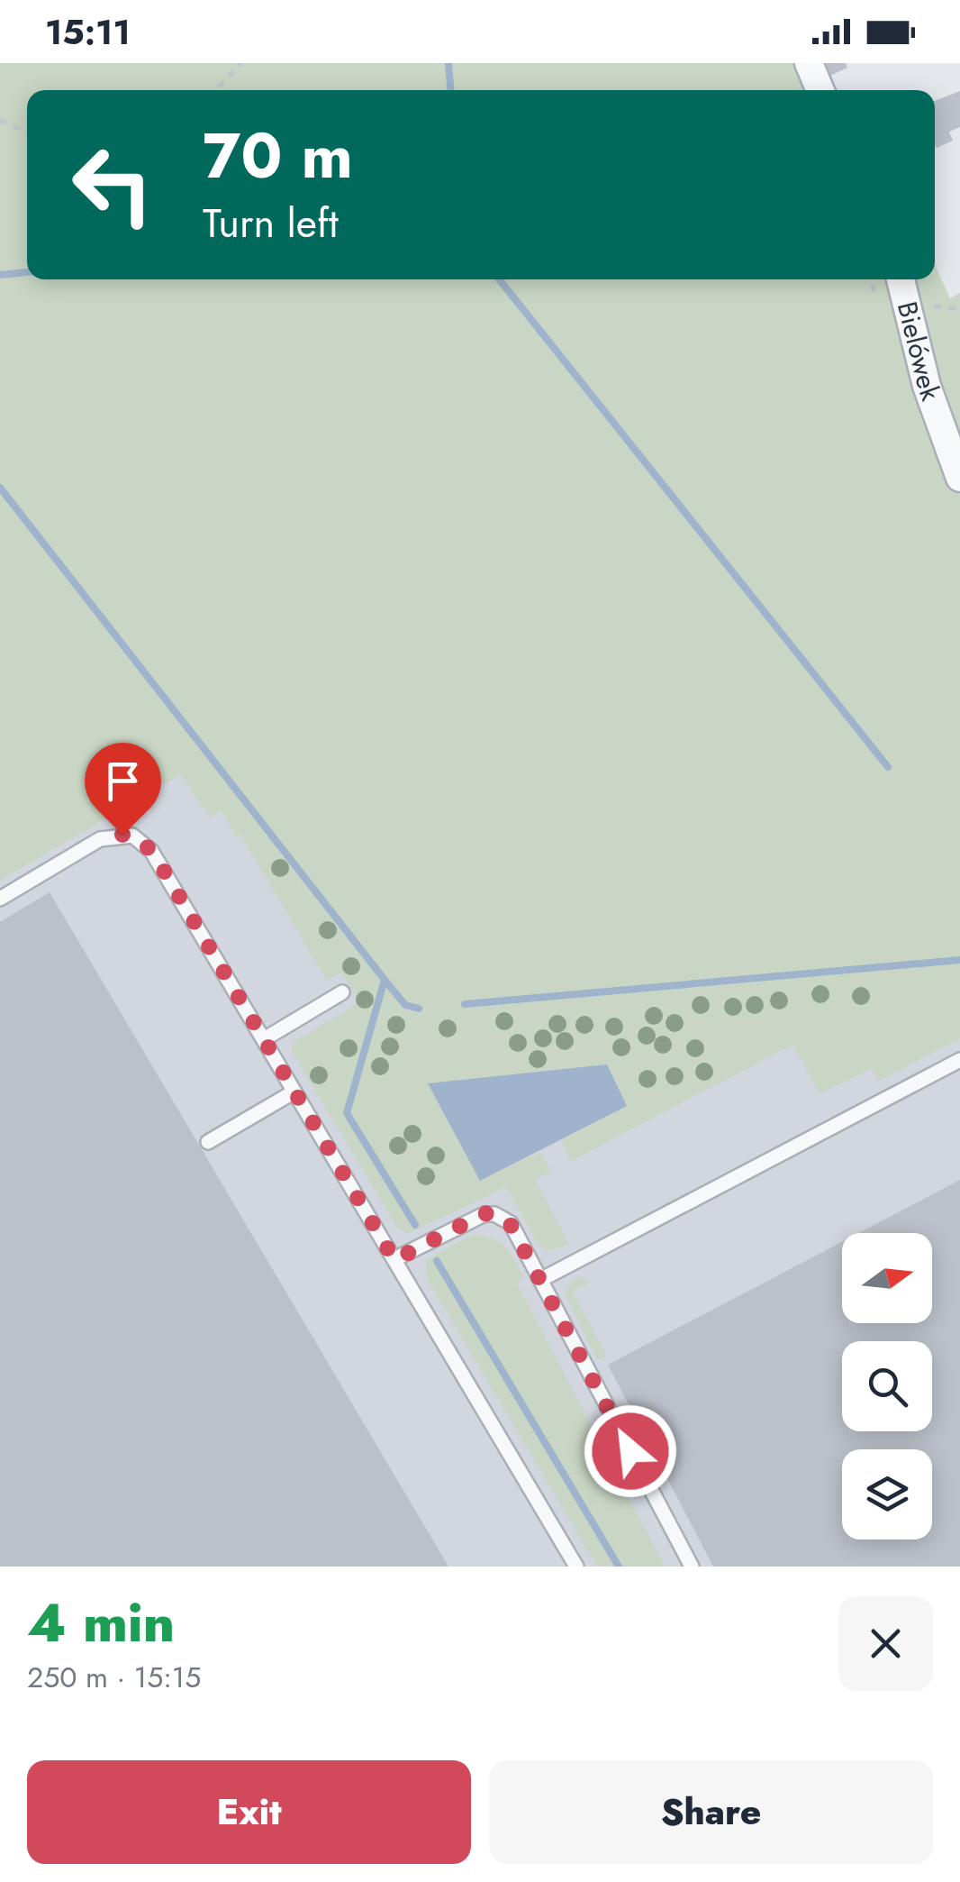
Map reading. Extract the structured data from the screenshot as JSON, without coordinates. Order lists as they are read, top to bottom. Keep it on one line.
{"streets":{"street":["Bielówek"]},"north":"right","page":{"status":"15:11","turn":["70 m","Turn left"],"heading":["4 min","250 m · 15:15"],"buttons":["Exit","Share"]}}
